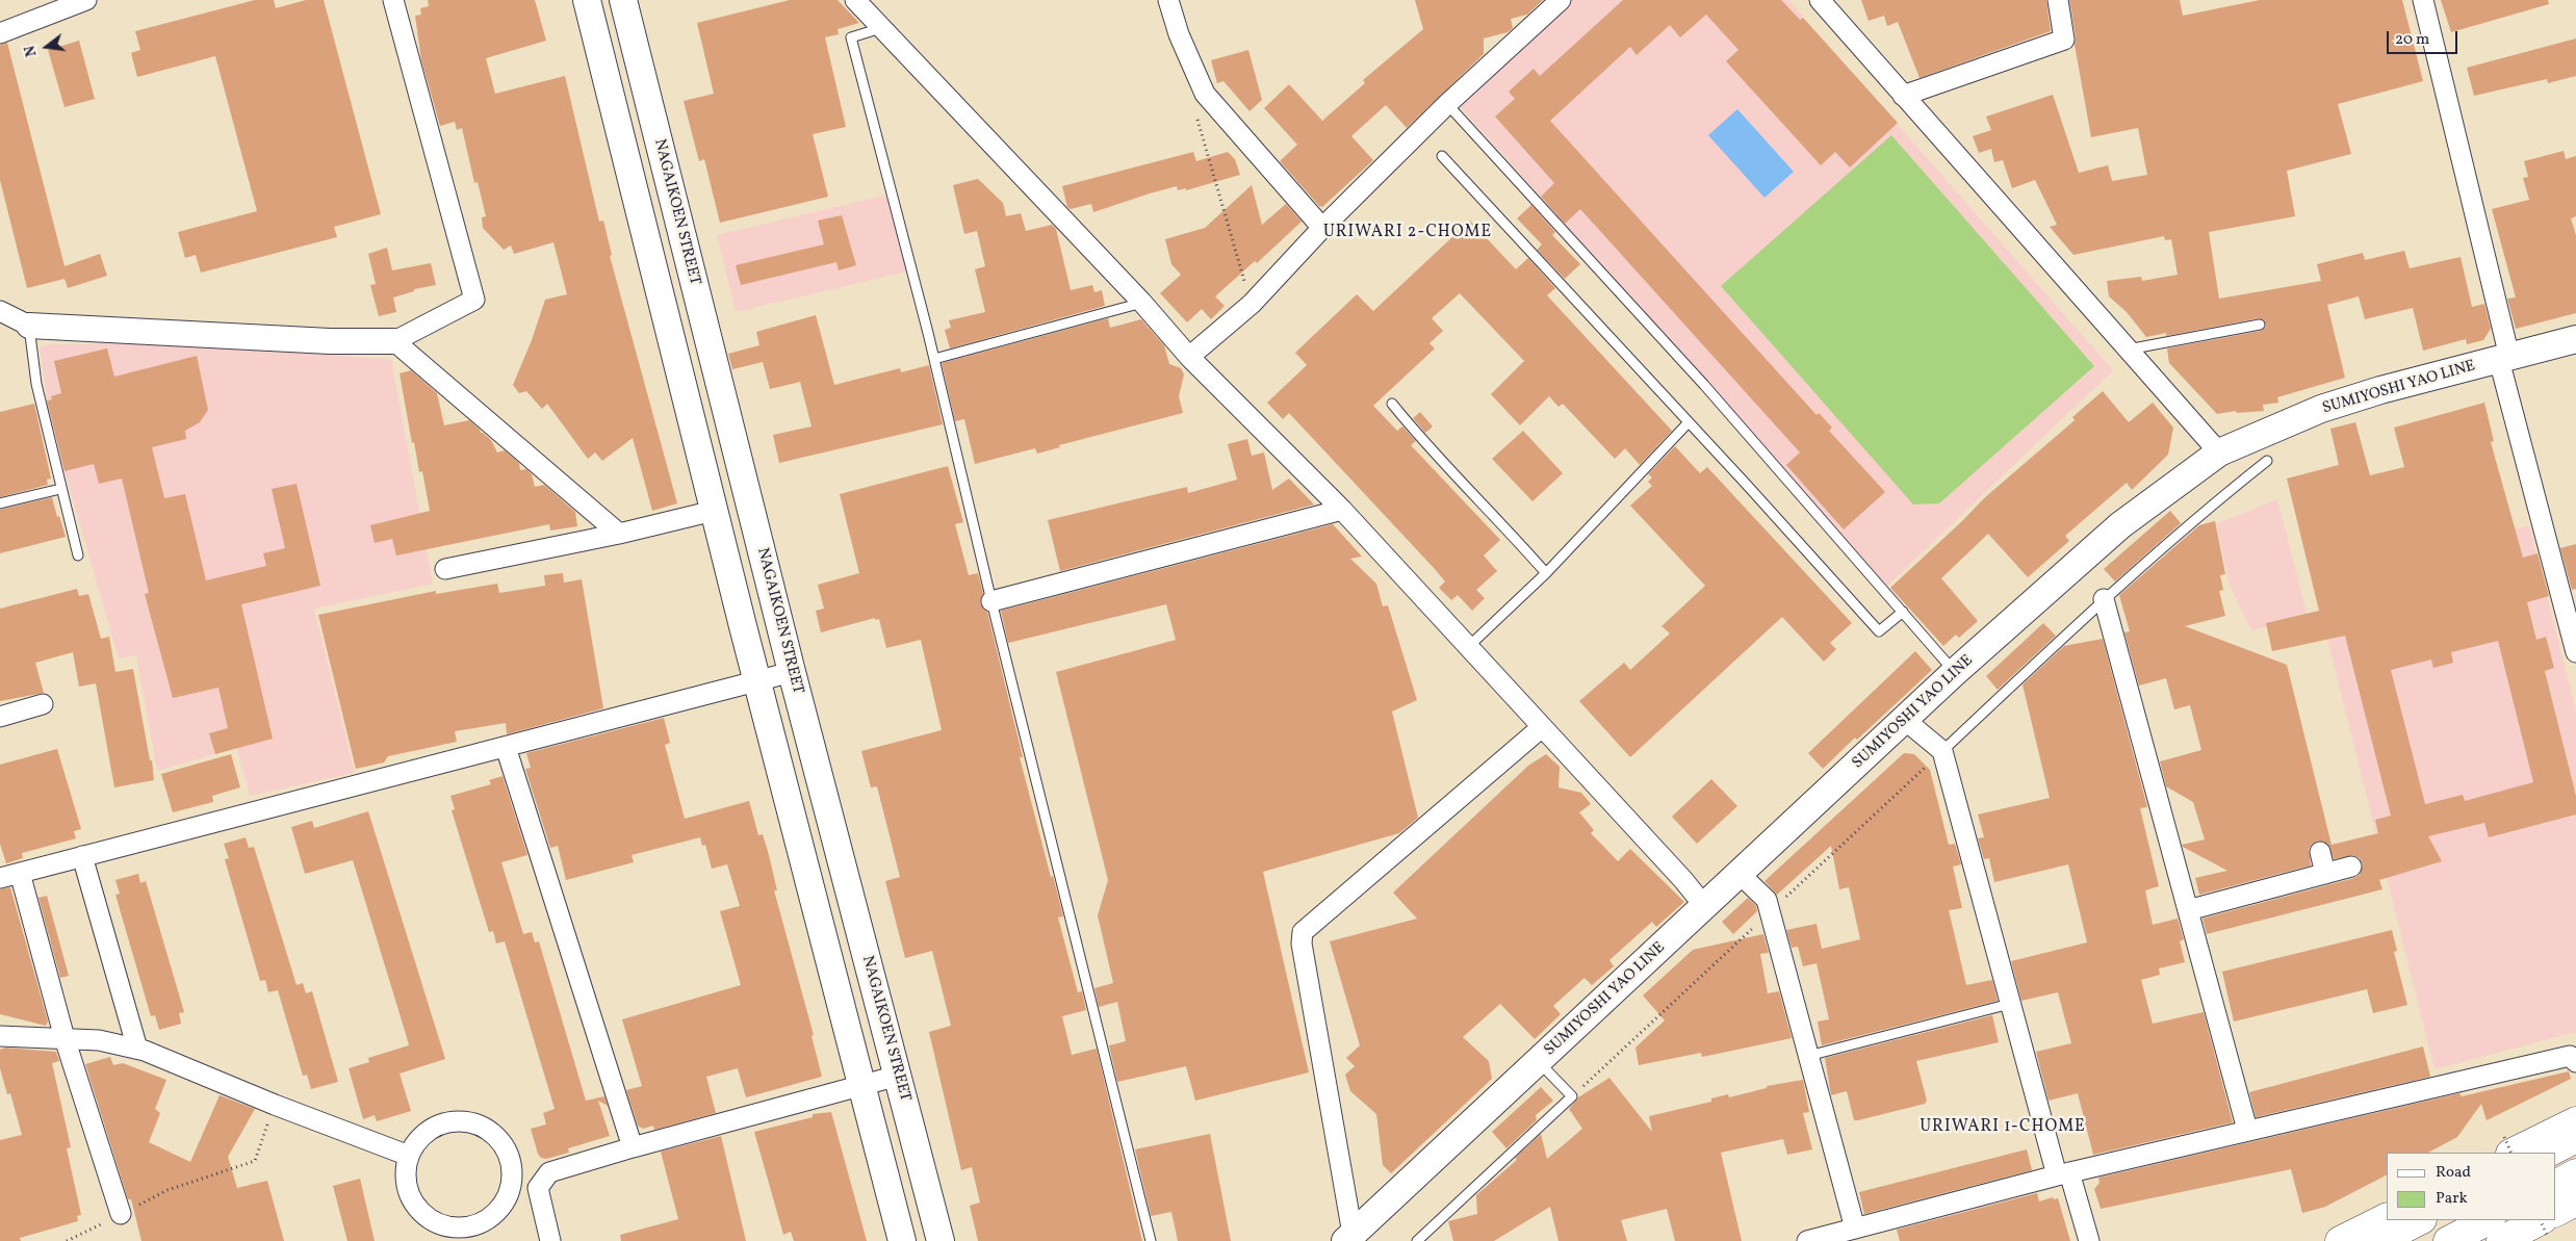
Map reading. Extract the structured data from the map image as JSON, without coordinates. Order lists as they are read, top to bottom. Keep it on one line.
{"streets":{"main road":["NAGAIKOEN STREET","SUMIYOSHI YAO LINE"]},"districts":["URIWARI 2-CHOME","URIWARI 1-CHOME"],"legend":["Road","Park"],"scale_bar":"20 m","north":"left"}
